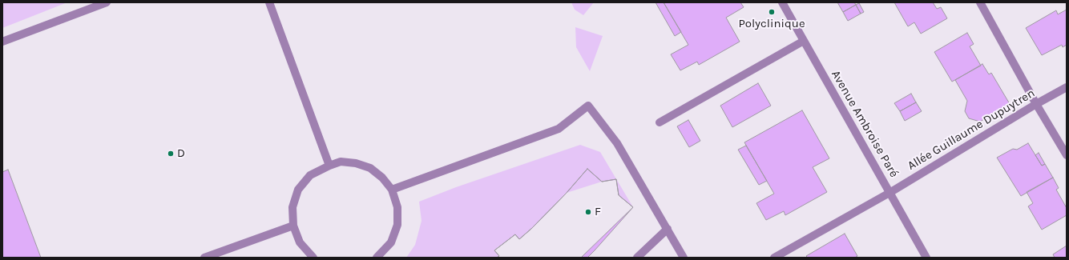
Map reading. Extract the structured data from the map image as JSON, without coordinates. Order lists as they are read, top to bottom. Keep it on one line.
{"streets":{"street":["Avenue Ambroise Paré","Allée Guillaume Dupuytren"]},"crossings":[["Avenue Ambroise Paré","Allée Guillaume Dupuytren"]],"places":["Polyclinique","D","F"]}
